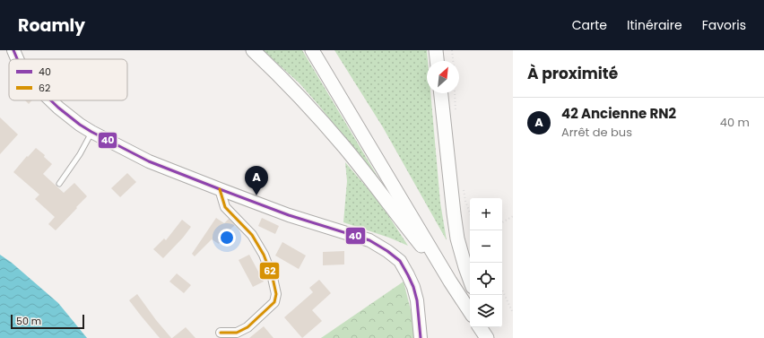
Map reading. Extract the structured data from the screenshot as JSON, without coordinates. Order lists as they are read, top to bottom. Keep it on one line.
{"lines":["transit line 40","transit line 62"],"legend":["40","62"],"scale_bar":"50 m","north":"top right","page":{"header":"Roamly","nav":["Carte","Itinéraire","Favoris"],"heading":"À proximité","list":[{"mark":"A","name":"42 Ancienne RN2","note":"Arrêt de bus","value":"40 m"}],"pins":"A","map_buttons":["+","−"],"scale":"50 m"}}
